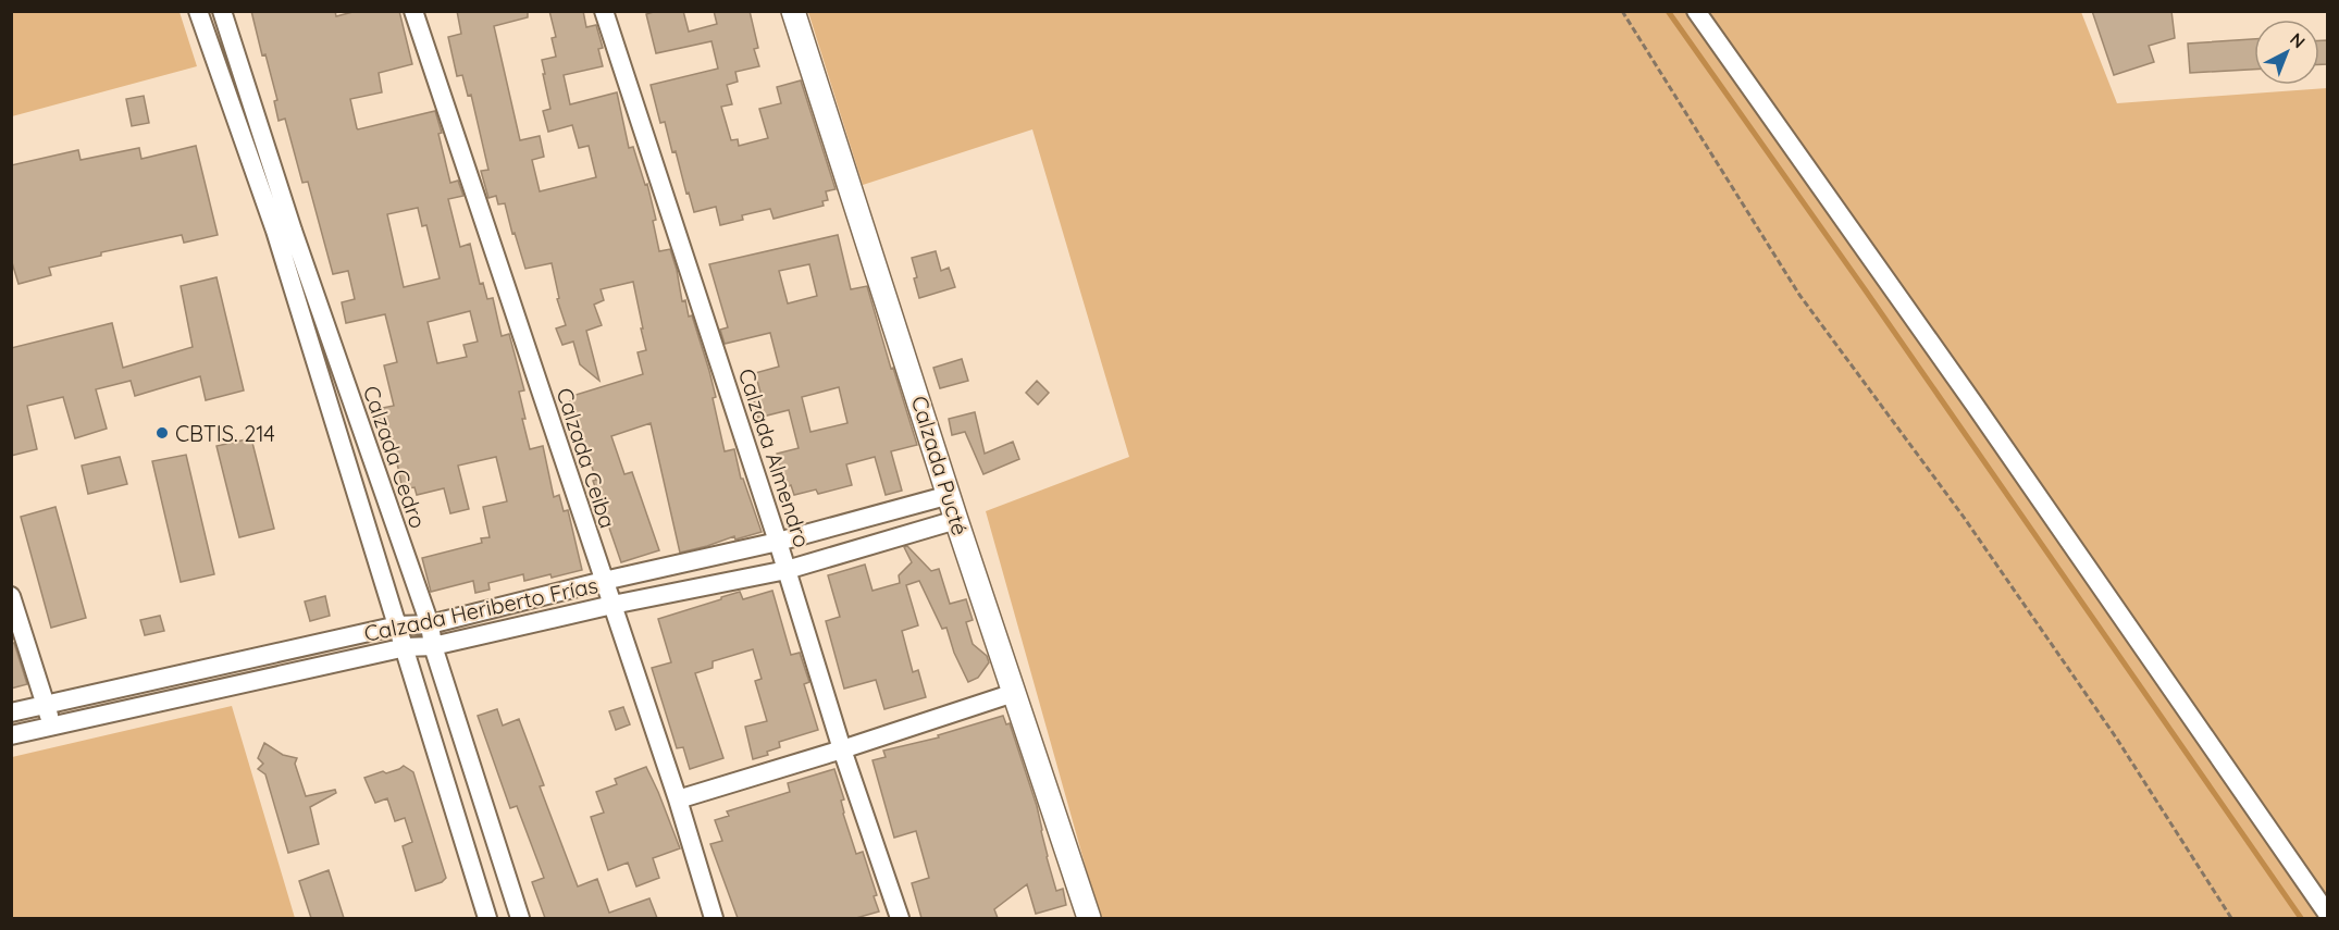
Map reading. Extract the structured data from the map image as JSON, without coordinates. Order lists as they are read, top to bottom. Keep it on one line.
{"streets":{"street":["Calzada Cedro","Calzada Ceiba","Calzada Almendro","Calzada Pucté","Calzada Heriberto Frías"]},"crossings":[["Calzada Cedro","Calzada Heriberto Frías"],["Calzada Ceiba","Calzada Heriberto Frías"],["Calzada Almendro","Calzada Heriberto Frías"],["Calzada Pucté","Calzada Heriberto Frías"]],"places":["CBTIS. 214"],"north":"top right"}
